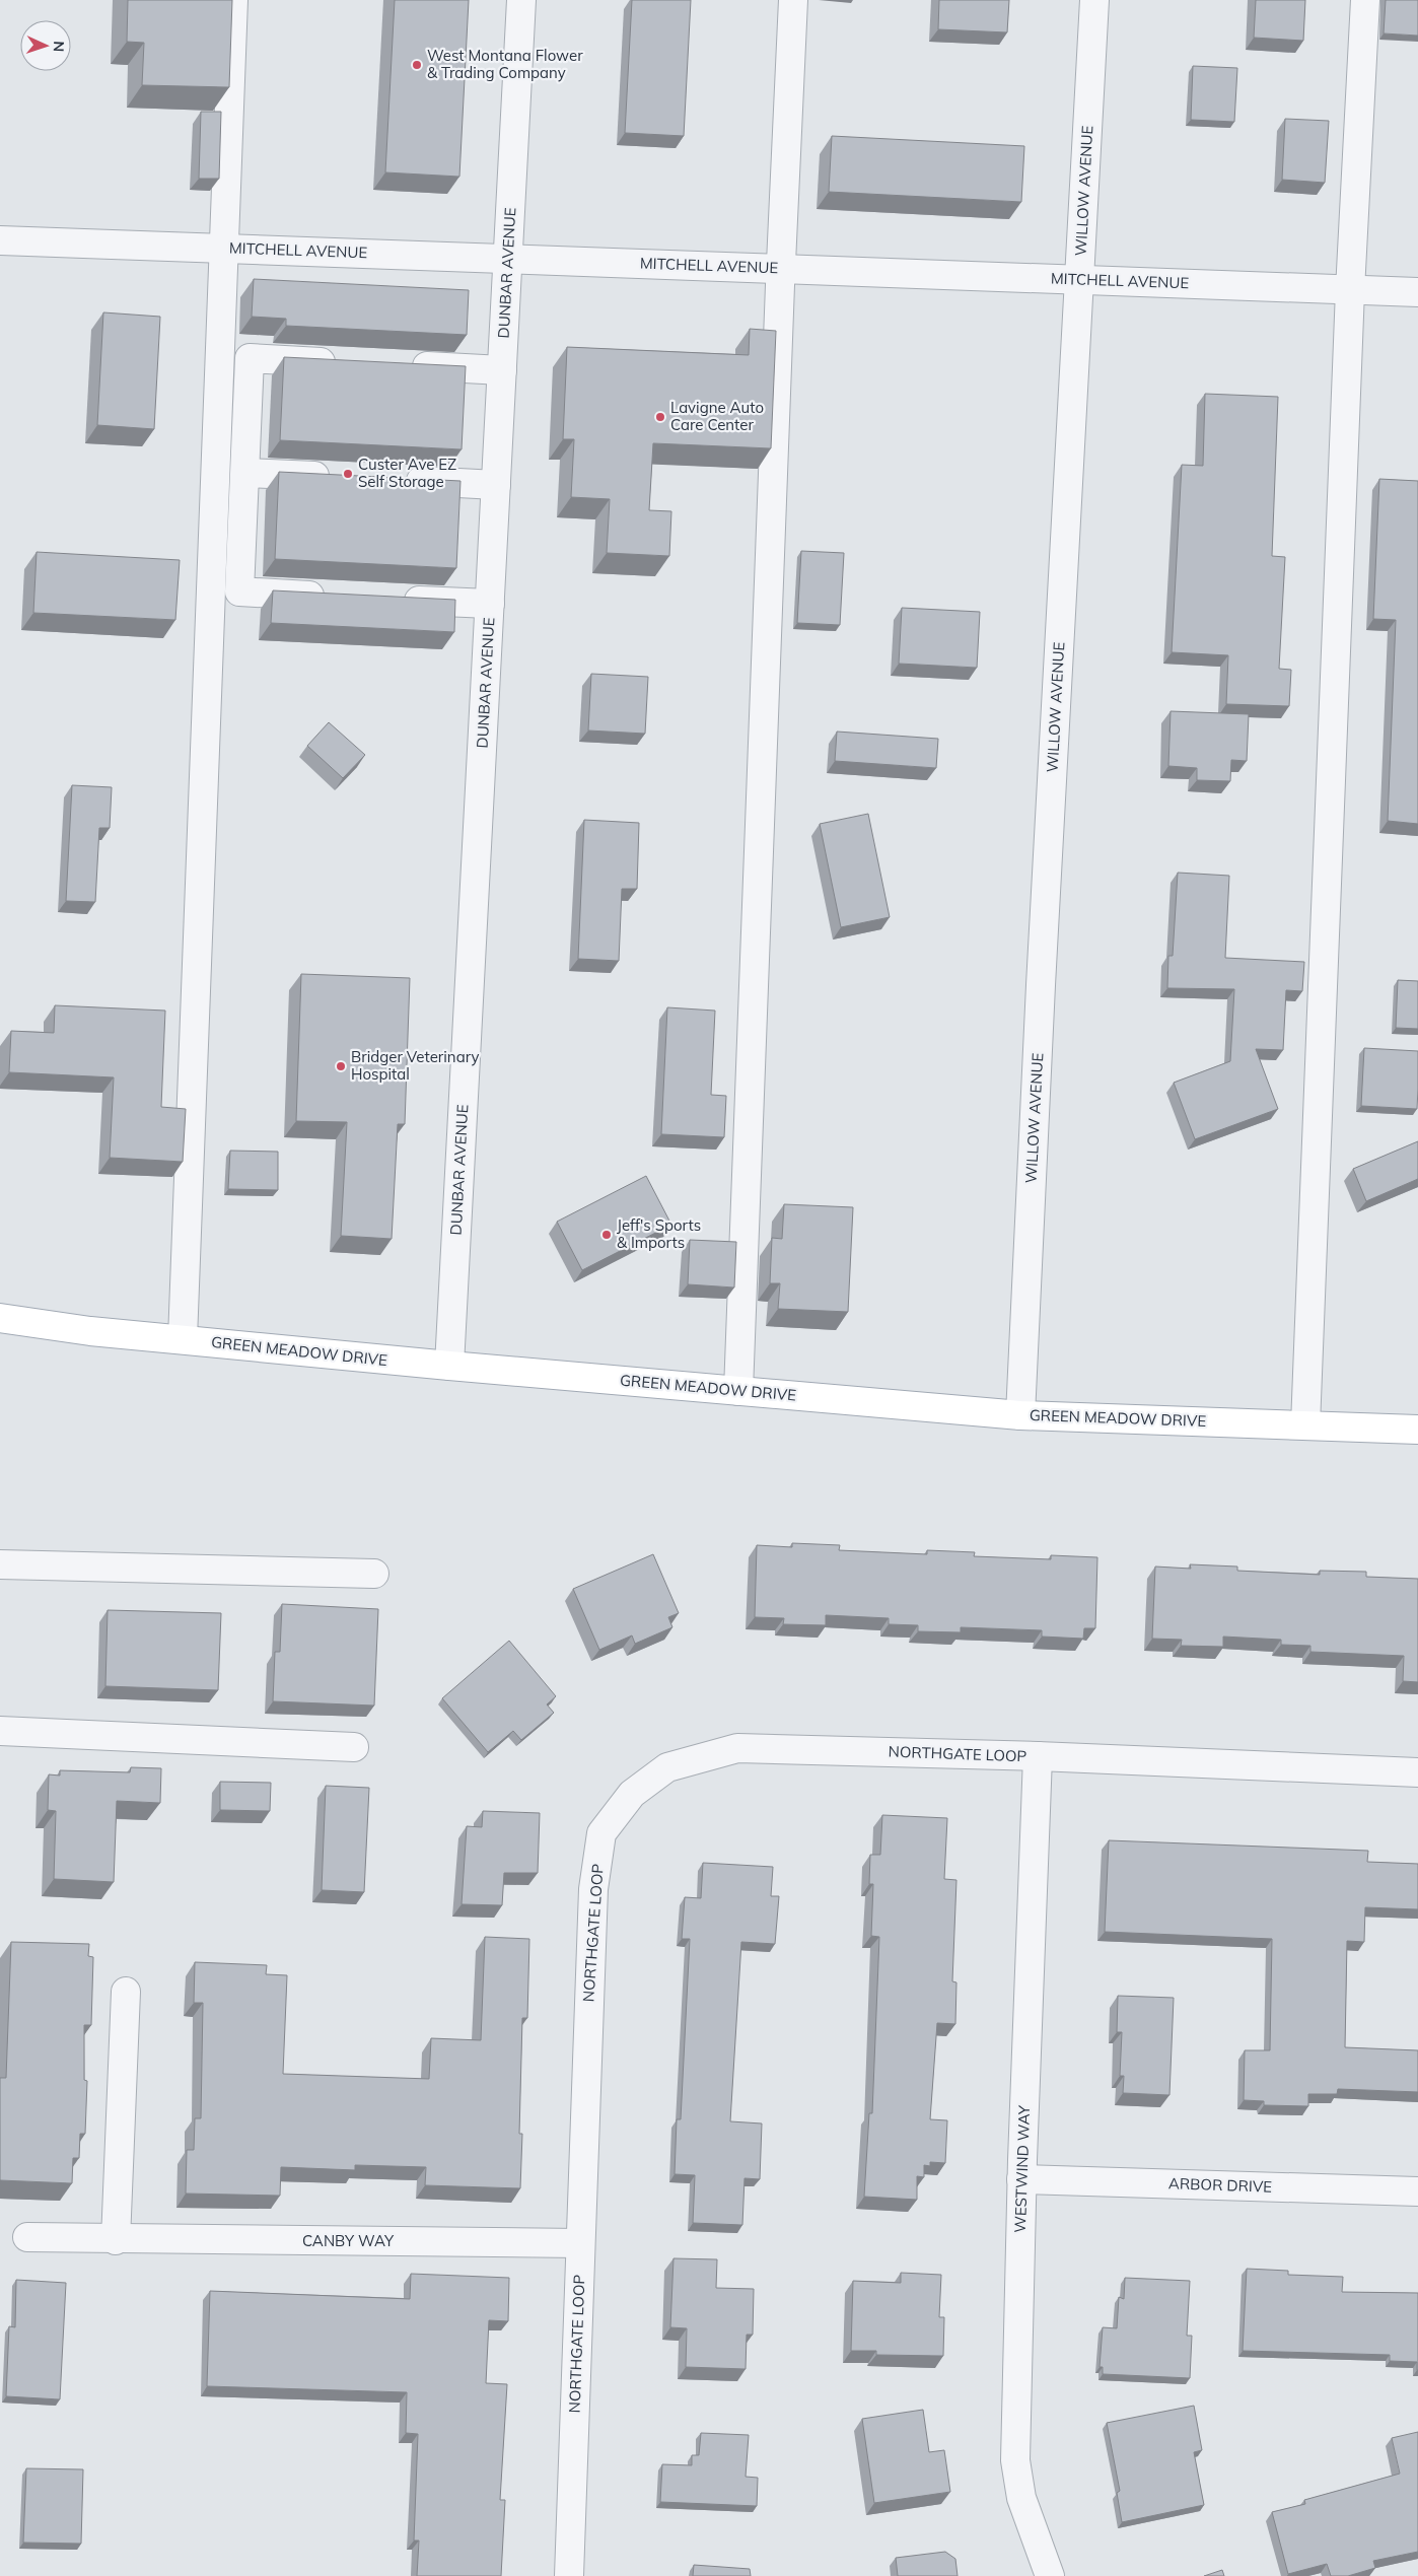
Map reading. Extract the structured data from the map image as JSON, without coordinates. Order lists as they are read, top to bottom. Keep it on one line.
{"streets":{"main road":["GREEN MEADOW DRIVE"],"street":["WILLOW AVENUE","MITCHELL AVENUE","DUNBAR AVENUE","NORTHGATE LOOP","WESTWIND WAY","ARBOR DRIVE","CANBY WAY"]},"crossings":[["WILLOW AVENUE","MITCHELL AVENUE"],["WILLOW AVENUE","GREEN MEADOW DRIVE"],["MITCHELL AVENUE","DUNBAR AVENUE"],["DUNBAR AVENUE","GREEN MEADOW DRIVE"],["NORTHGATE LOOP","WESTWIND WAY"],["NORTHGATE LOOP","CANBY WAY"],["WESTWIND WAY","ARBOR DRIVE"]],"places":["West Montana Flower & Trading Company","Lavigne Auto Care Center","Custer Ave EZ Self Storage","Bridger Veterinary Hospital","Jeff's Sports & Imports"],"north":"right"}
